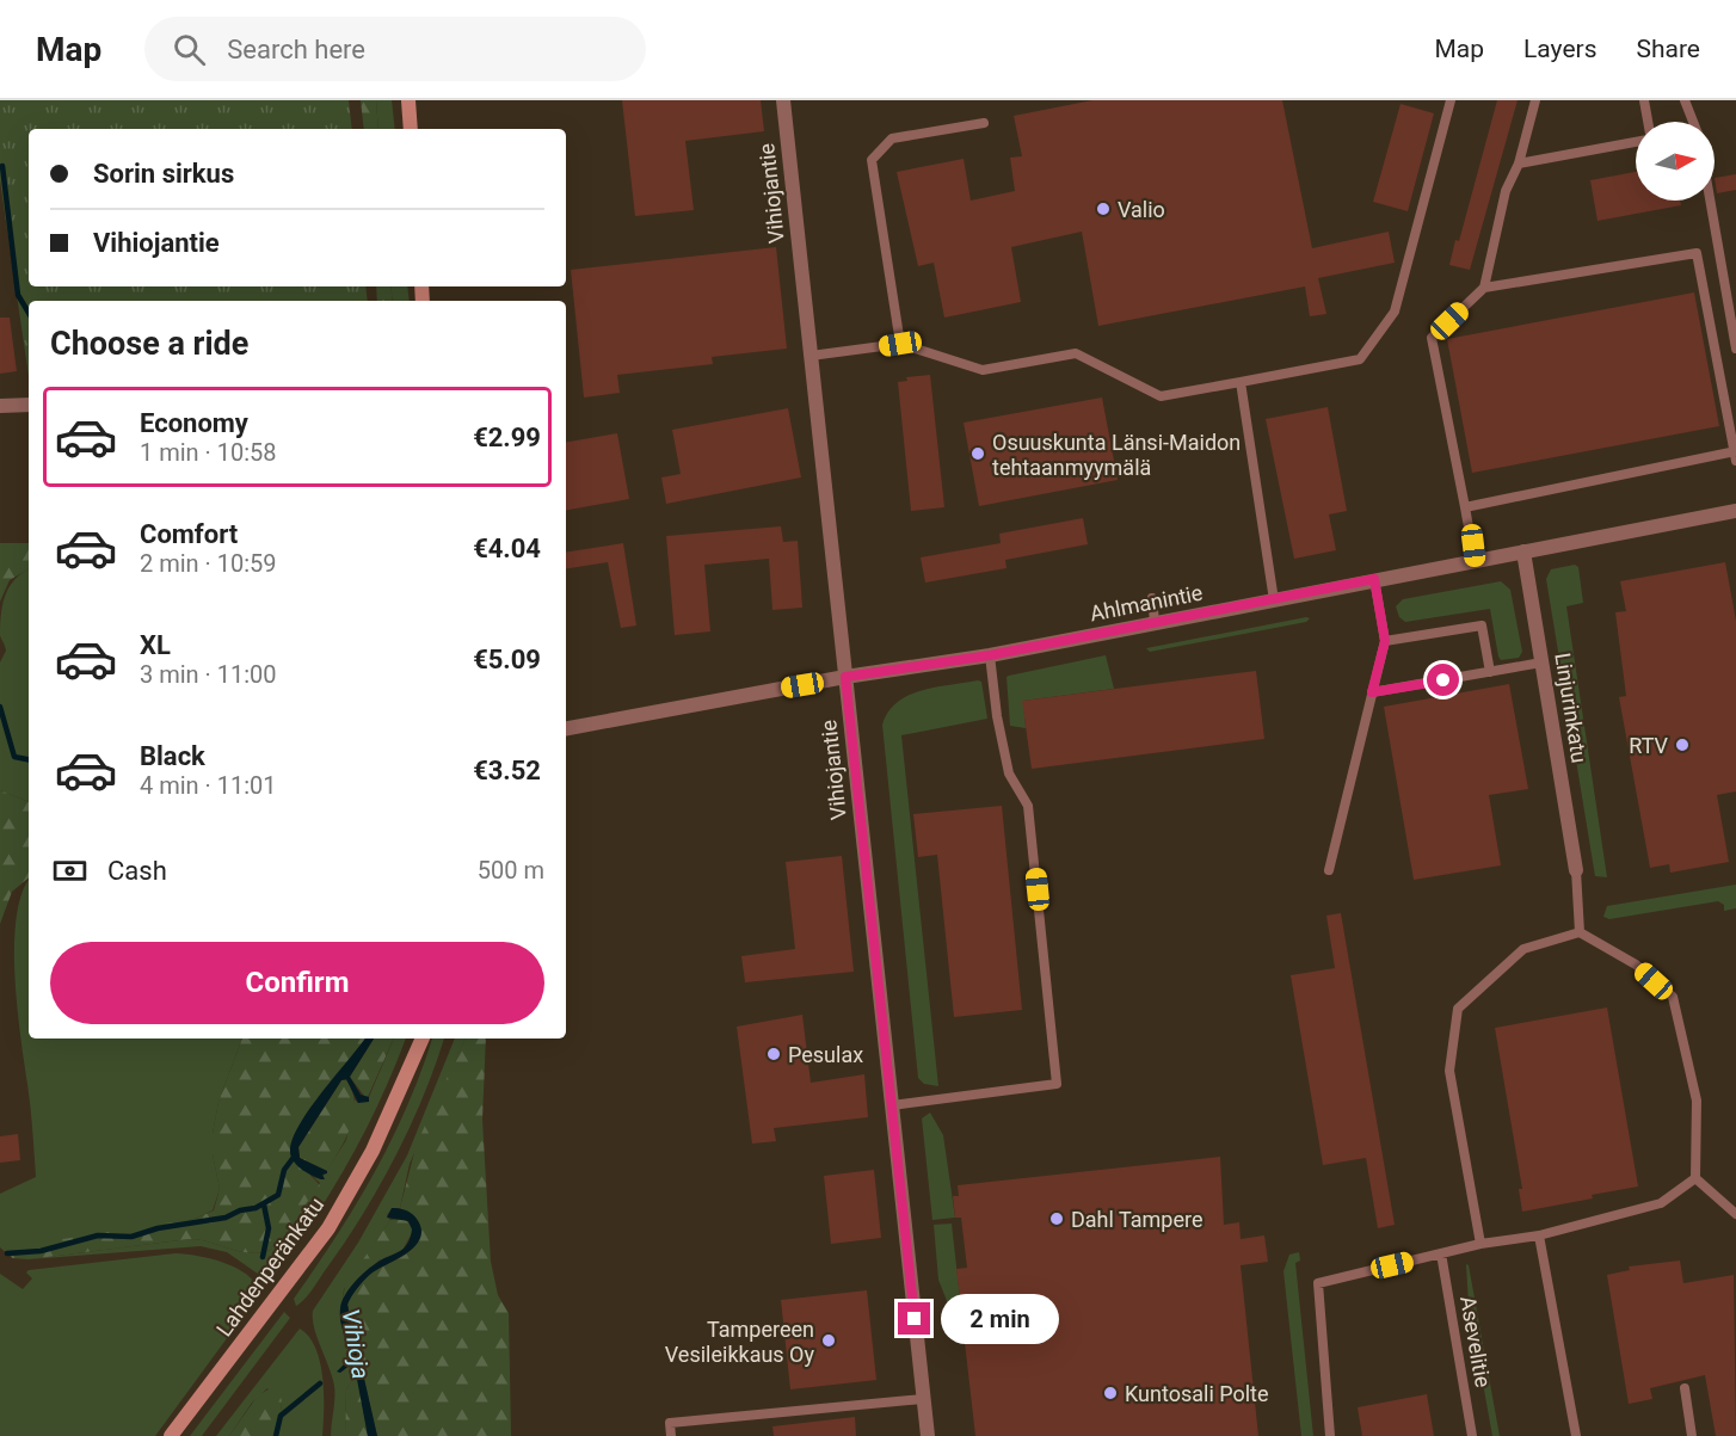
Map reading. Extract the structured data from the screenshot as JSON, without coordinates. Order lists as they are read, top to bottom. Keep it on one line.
{"streets":{"main road":["Lahdenperänkatu"],"street":["Vihiojantie","Ahlmanintie","Linjurinkatu"],"lane":["Asevelitie"]},"crossings":[["Vihiojantie","Ahlmanintie"],["Ahlmanintie","Linjurinkatu"]],"water":["Vihioja"],"places":["Valio","Osuuskunta Länsi-Maidon tehtaanmyymälä","RTV","Pesulax","Dahl Tampere","Tampereen Vesileikkaus Oy","Kuntosali Polte"],"north":"right","page":{"header":"Map","search":"Search here","nav":["Map","Layers","Share"],"banner":["Sorin sirkus","Vihiojantie"],"heading":"Choose a ride","list":[{"name":"Economy","note":"1 min · 10:58","value":"€2.99"},{"name":"Comfort","note":"2 min · 10:59","value":"€4.04"},{"name":"XL","note":"3 min · 11:00","value":"€5.09"},{"name":"Black","note":"4 min · 11:01","value":"€3.52"}],"pay":["Cash","500 m"],"buttons":"Confirm","bubble":"2 min"}}
